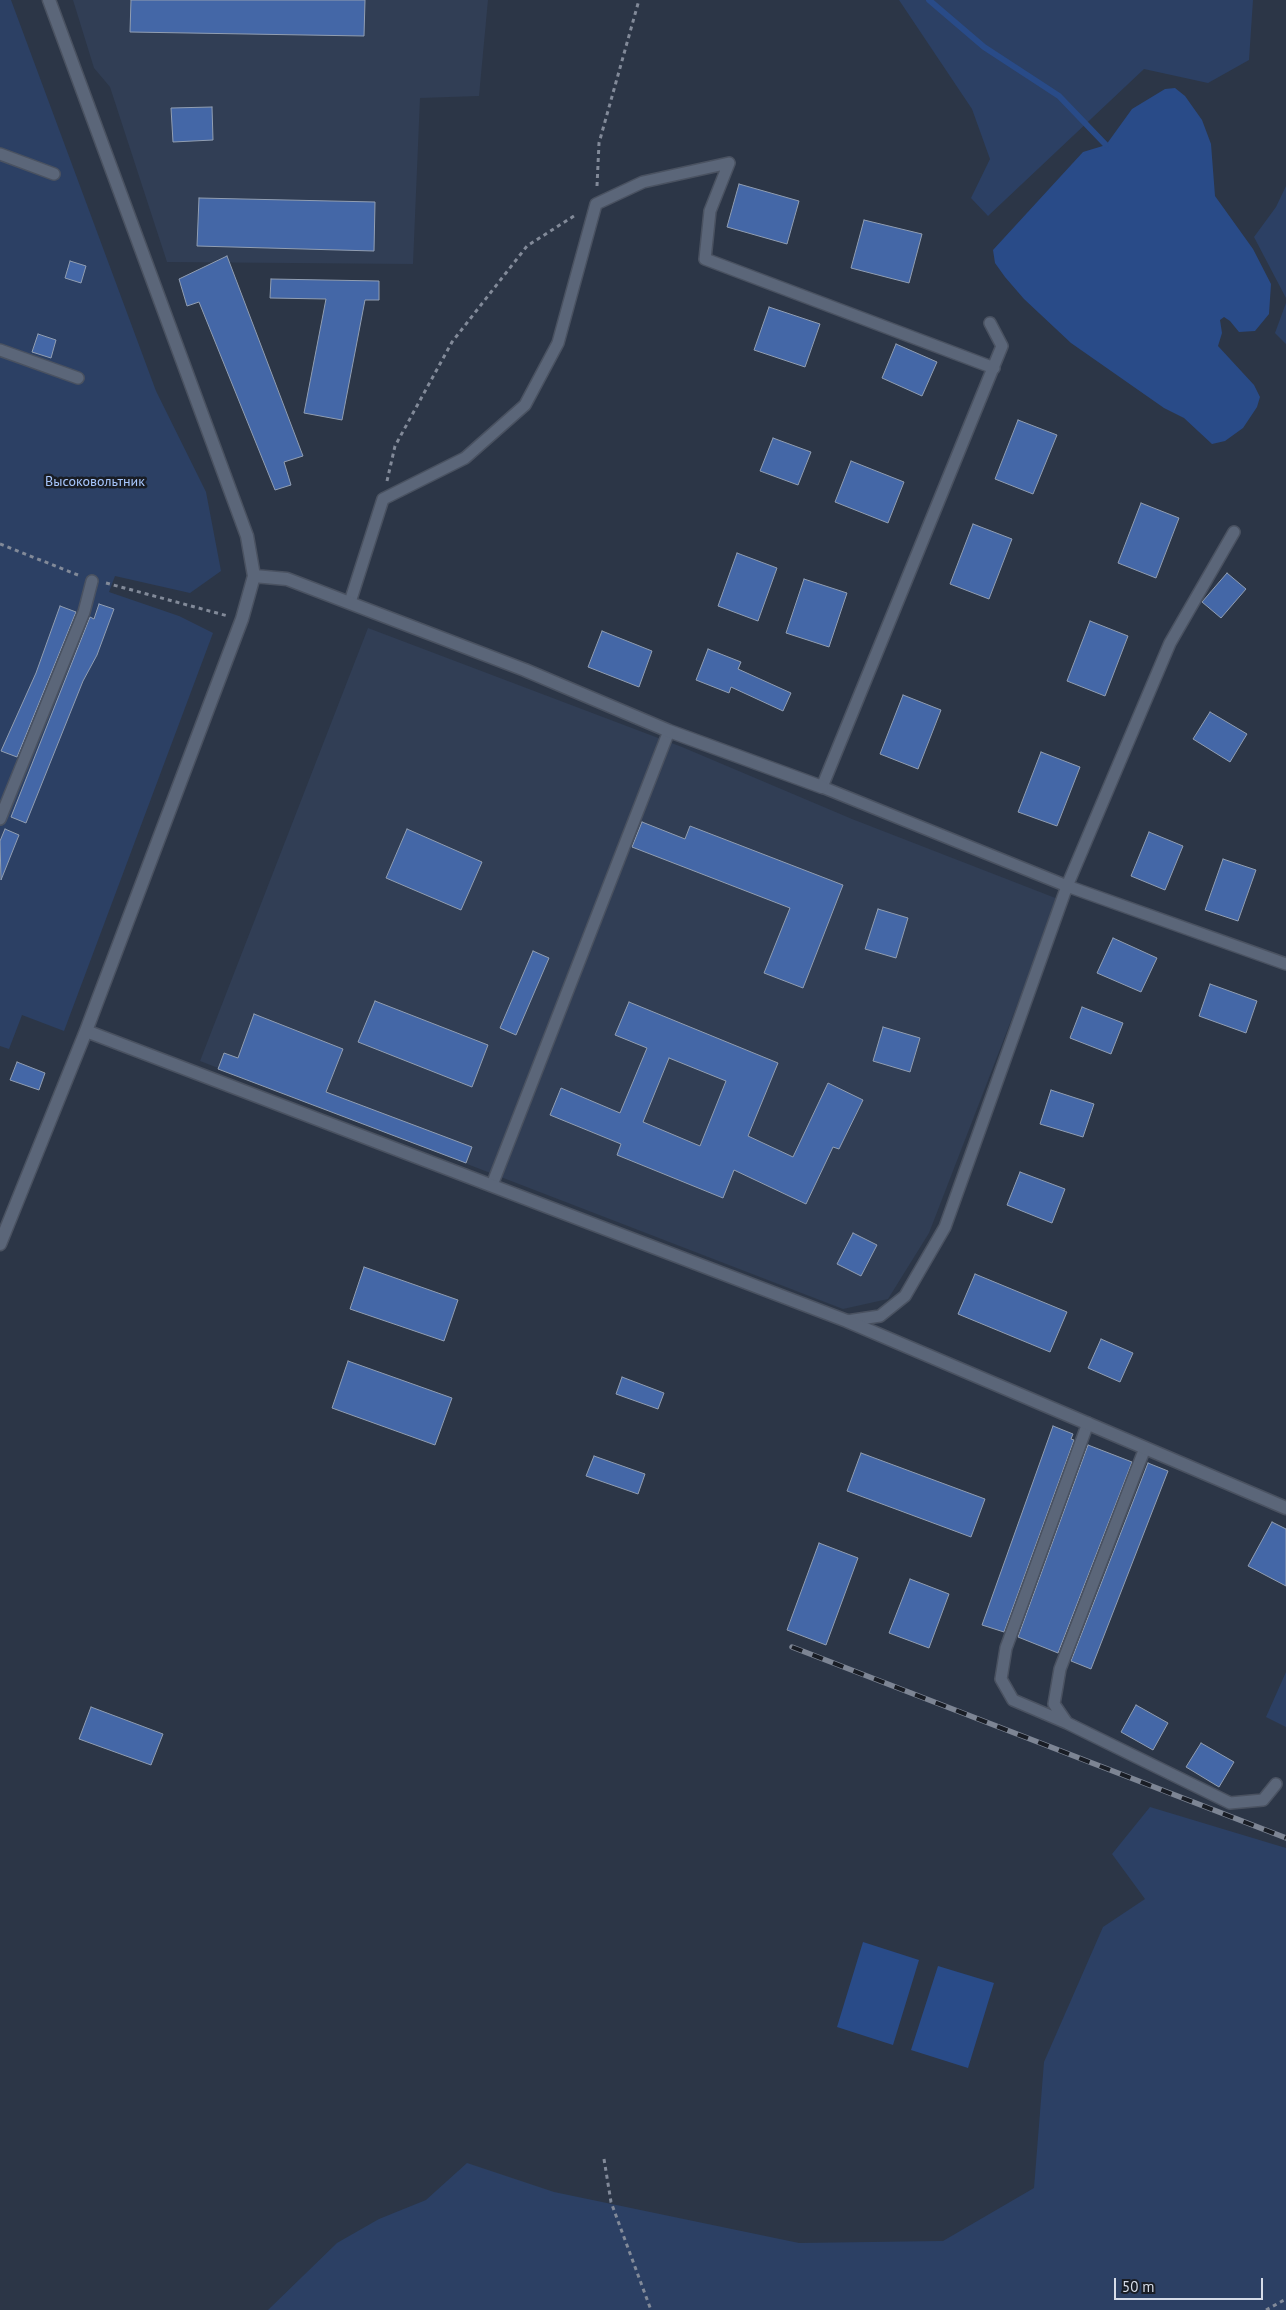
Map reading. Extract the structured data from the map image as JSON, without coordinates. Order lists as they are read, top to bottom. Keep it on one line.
{"parks":["Высоковольтник"],"scale_bar":"50 m"}
